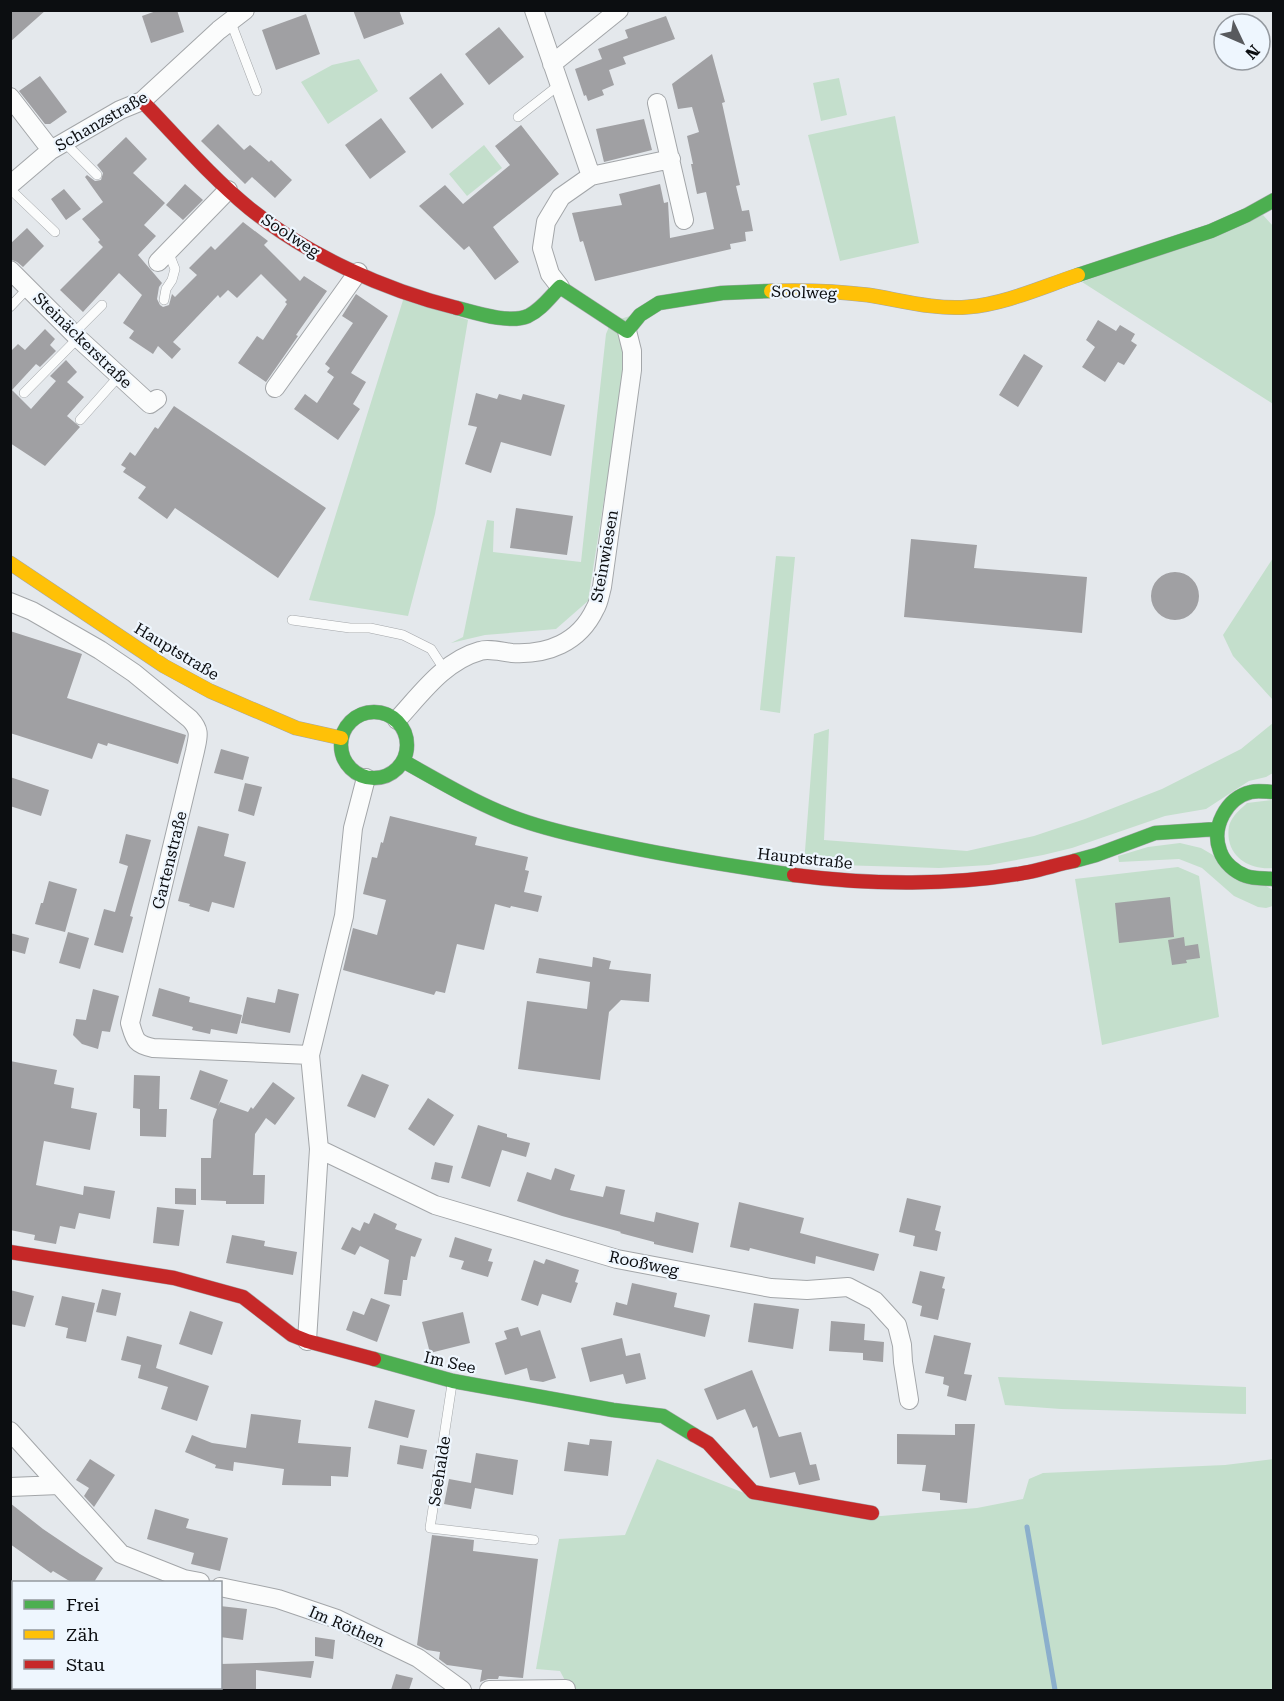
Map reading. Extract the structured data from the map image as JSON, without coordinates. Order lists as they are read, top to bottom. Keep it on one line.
{"streets":{"street":["Schanzstraße","Soolweg","Steinäckerstraße","Steinwiesen","Hauptstraße","Gartenstraße","Rooßweg","Im See","Im Röthen"],"lane":["Seehalde"]},"crossings":[["Schanzstraße","Soolweg"],["Soolweg","Steinwiesen"],["Steinwiesen","Hauptstraße"],["Im See","Seehalde"]],"legend":["Frei","Zäh","Stau"],"north":"bottom right"}
